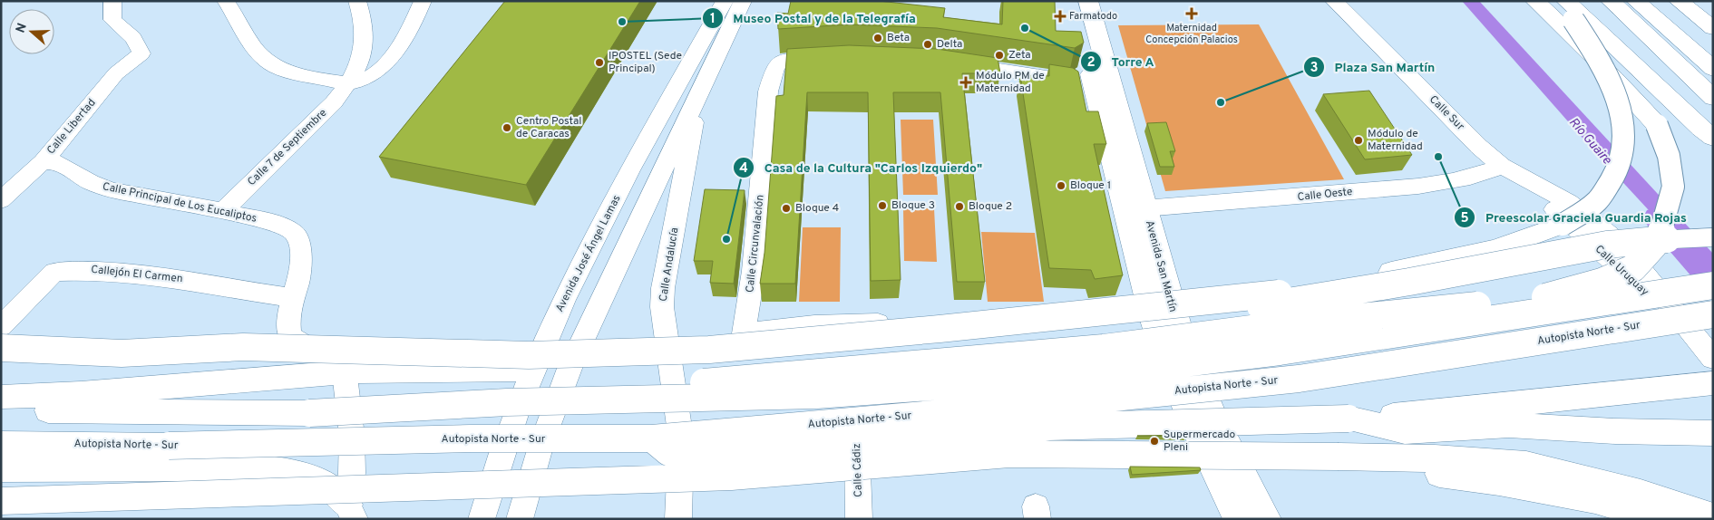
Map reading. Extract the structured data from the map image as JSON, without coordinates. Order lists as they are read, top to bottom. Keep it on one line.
{"streets":{"main road":["Avenida San Martín","Autopista Norte - Sur"],"street":["Calle Sur","Calle Libertad","Calle 7 de Septiembre","Calle Oeste","Calle Principal de Los Eucaliptos","Calle Circunvalación","Avenida José Ángel Lamas","Calle Andalucía","Calle Uruguay","Callejón El Carmen","Calle Cádiz"]},"crossings":[["Calle Sur","Calle Oeste"],["Calle Sur","Calle Uruguay"],["Calle Libertad","Calle Principal de Los Eucaliptos"],["Calle 7 de Septiembre","Calle Principal de Los Eucaliptos"],["Calle Oeste","Avenida San Martín"],["Calle Oeste","Calle Uruguay"],["Calle Principal de Los Eucaliptos","Callejón El Carmen"]],"water":["Río Guaire"],"places":{"health":["Maternidad Concepción Palacios","Farmatodo","Módulo PM de Maternidad"],"other":["Museo Postal y de la Telegrafía","Torre A","Beta","Delta","Zeta","IPOSTEL (Sede Principal)","Plaza San Martín","Centro Postal de Caracas","Módulo de Maternidad","Preescolar Graciela Guardia Rojas","Bloque 1","Bloque 3","Bloque 2","Bloque 4","Casa de la Cultura \"Carlos Izquierdo\"","Supermercado Pleni"]},"north":"left"}
